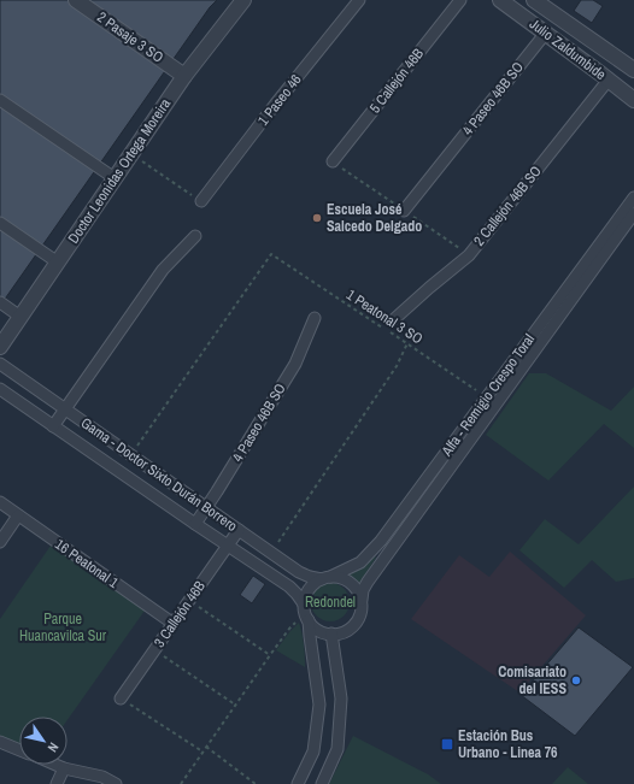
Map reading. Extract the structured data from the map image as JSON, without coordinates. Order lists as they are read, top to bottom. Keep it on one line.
{"streets":{"street":["2 Pasaje 3 SO","Julio Zaldumbide","5 Callejón 46B","4 Paseo 46B SO","1 Paseo 46","Doctor Leonidas Ortega Moreira","2 Callejón 46B SO","Alfa - Remigio Crespo Toral","Gama - Doctor Sixto Durán Borrero","16 Peatonal 1","3 Callejón 46B"],"path":["1 Peatonal 3 SO"]},"crossings":[["2 Pasaje 3 SO","Doctor Leonidas Ortega Moreira"],["Julio Zaldumbide","4 Paseo 46B SO"],["Julio Zaldumbide","2 Callejón 46B SO"],["4 Paseo 46B SO","Gama - Doctor Sixto Durán Borrero"],["1 Peatonal 3 SO","Alfa - Remigio Crespo Toral"],["1 Peatonal 3 SO","Gama - Doctor Sixto Durán Borrero"],["Alfa - Remigio Crespo Toral","Gama - Doctor Sixto Durán Borrero"],["Gama - Doctor Sixto Durán Borrero","3 Callejón 46B"],["16 Peatonal 1","3 Callejón 46B"]],"parks":["Redondel","Parque Huancavilca Sur"],"places":{"other":["Escuela José Salcedo Delgado","Comisariato del IESS"],"transit":["Estación Bus Urbano - Linea 76"]},"north":"bottom right"}
